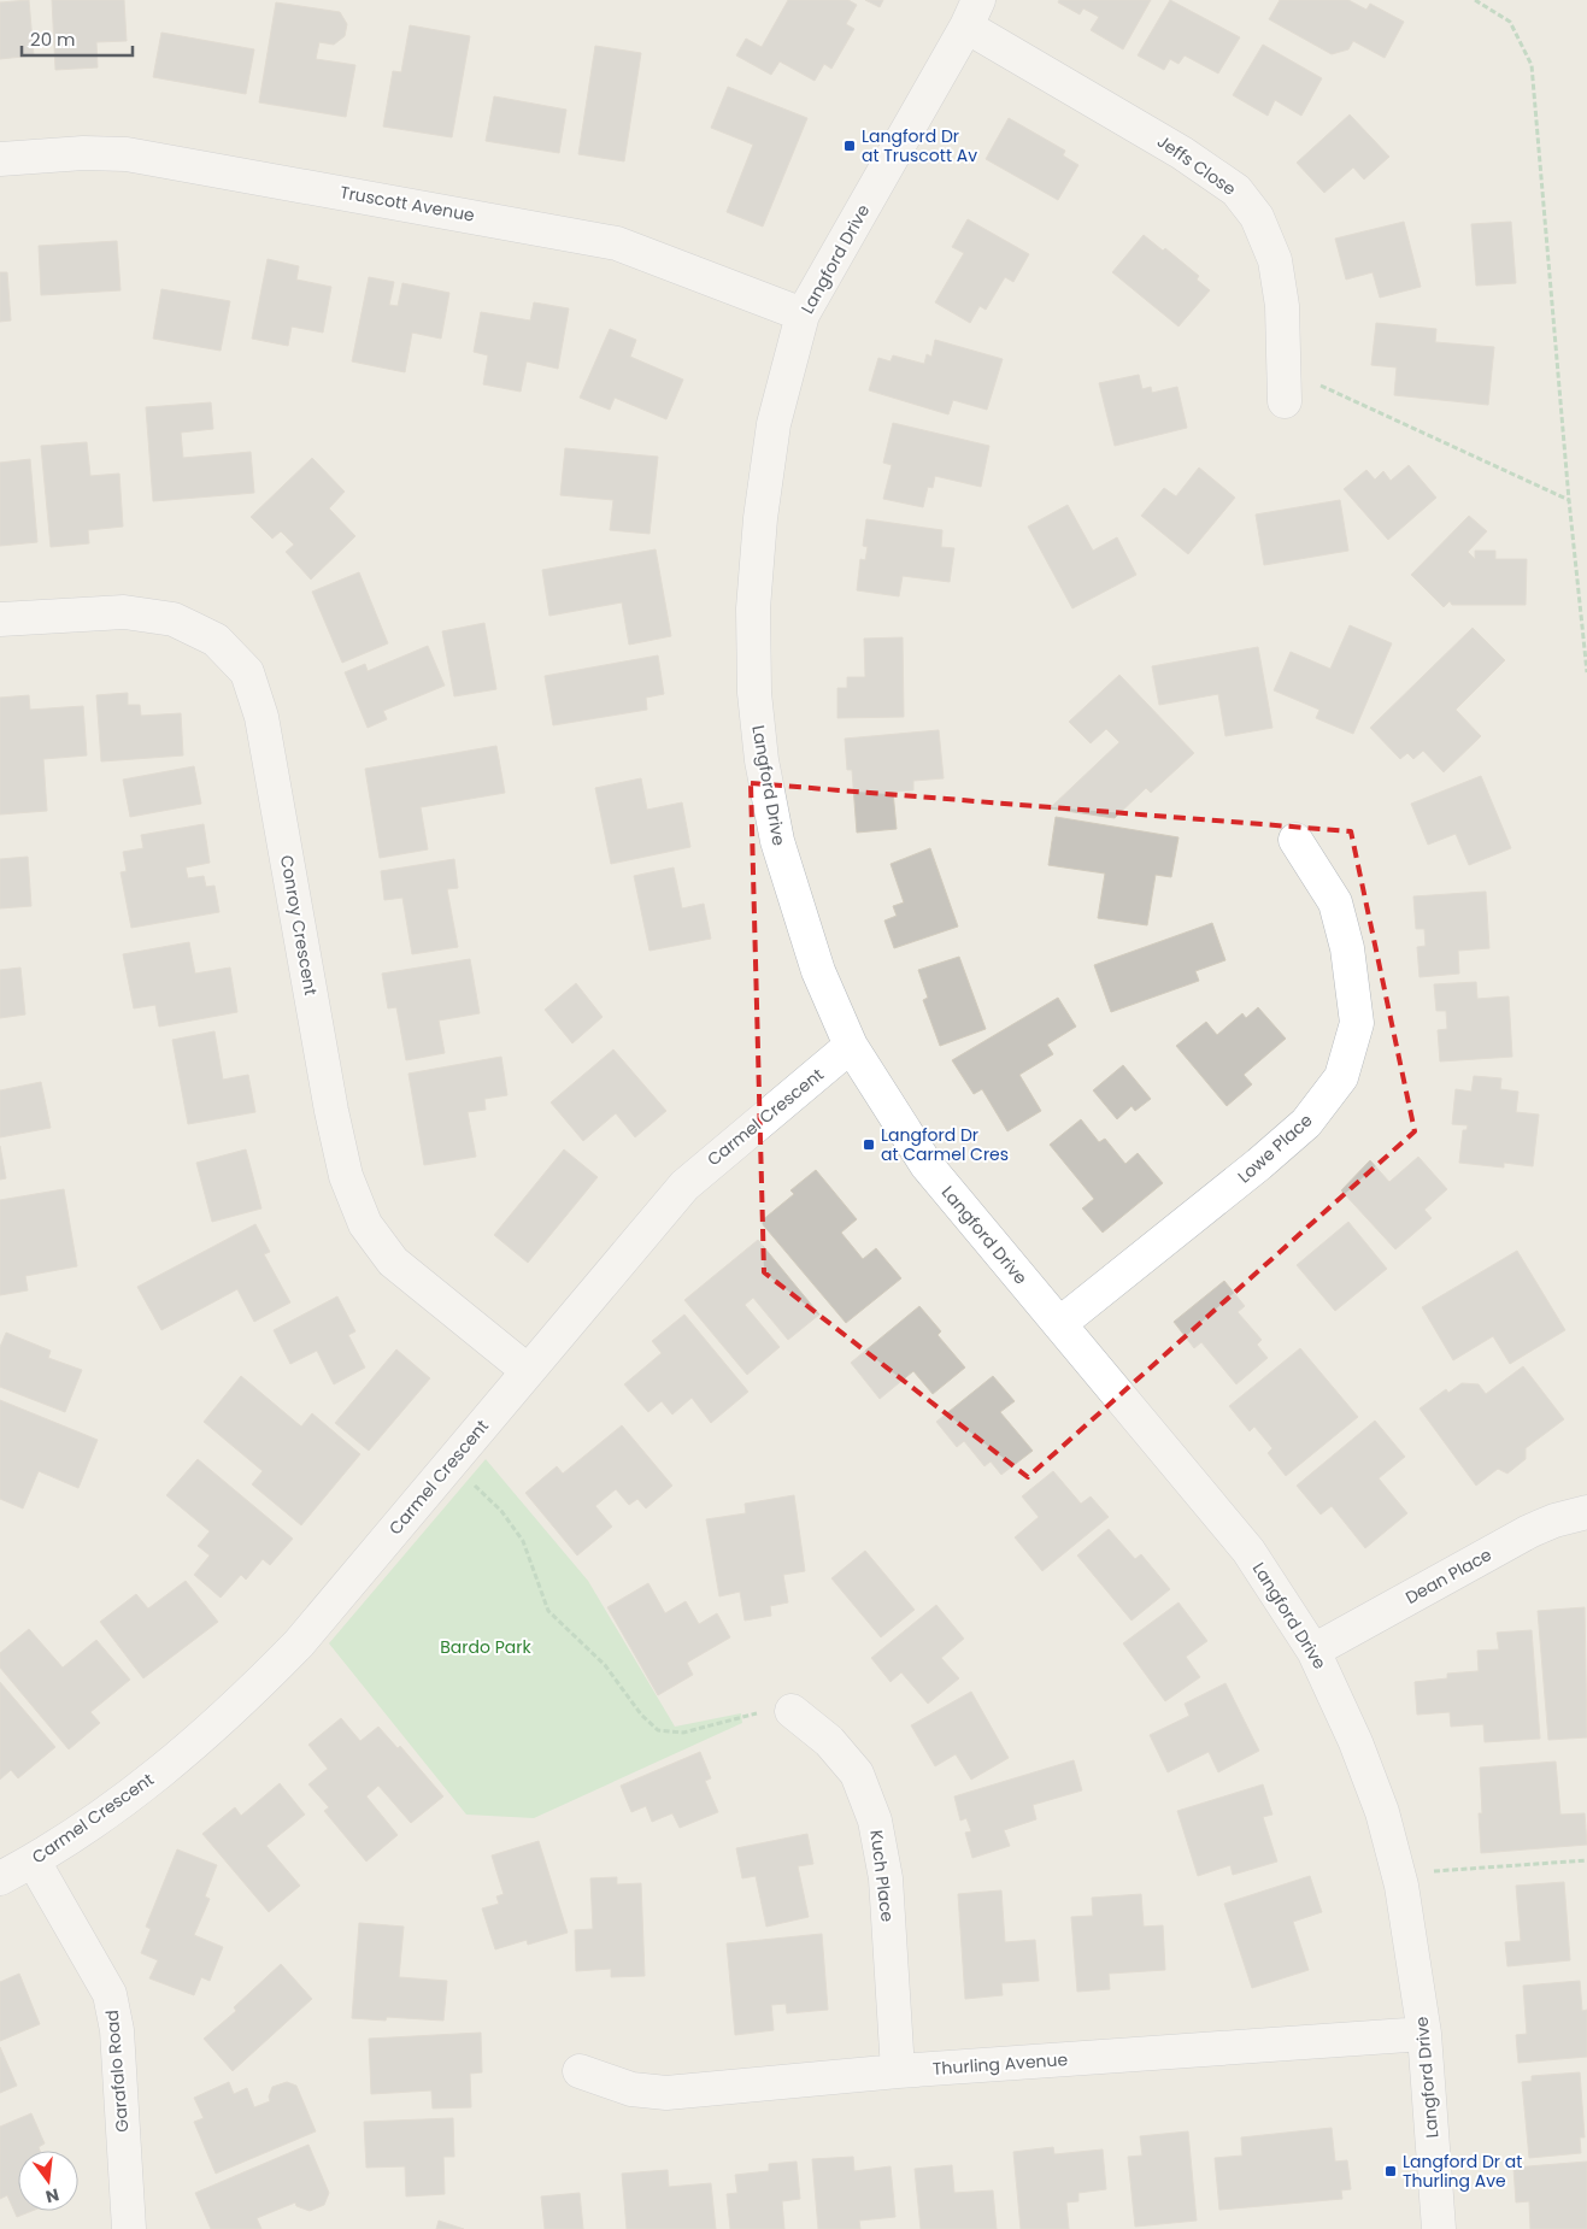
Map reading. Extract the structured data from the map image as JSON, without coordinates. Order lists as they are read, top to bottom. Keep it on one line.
{"streets":{"street":["Jeffs Close","Truscott Avenue","Langford Drive","Conroy Crescent","Carmel Crescent","Lowe Place","Dean Place","Kuch Place","Thurling Avenue","Garafalo Road"]},"crossings":[["Jeffs Close","Langford Drive"],["Truscott Avenue","Langford Drive"],["Langford Drive","Carmel Crescent"],["Langford Drive","Lowe Place"],["Langford Drive","Dean Place"],["Langford Drive","Thurling Avenue"],["Conroy Crescent","Carmel Crescent"],["Carmel Crescent","Garafalo Road"],["Kuch Place","Thurling Avenue"]],"parks":["Bardo Park"],"places":{"transit":["Langford Dr at Truscott Av","Langford Dr at Carmel Cres","Langford Dr at Thurling Ave"]},"scale_bar":"20 m","north":"bottom"}
